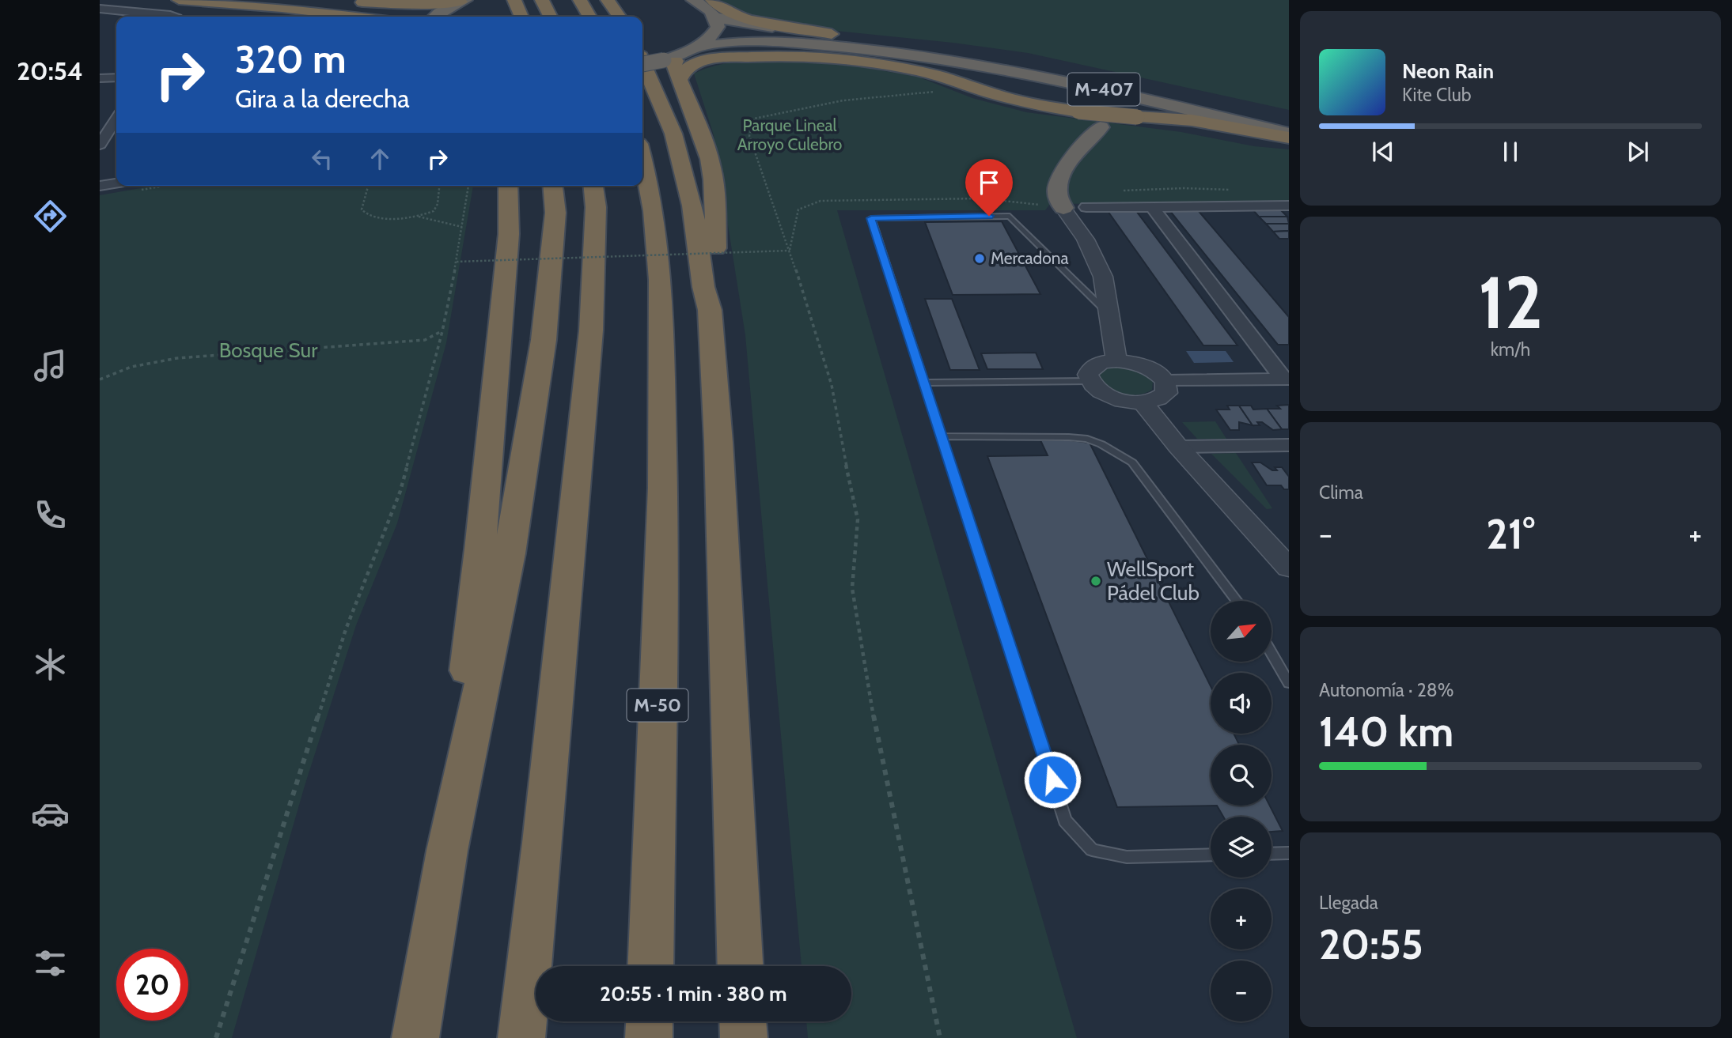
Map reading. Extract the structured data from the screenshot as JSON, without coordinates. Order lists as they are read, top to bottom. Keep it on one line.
{"streets":{"highway":["M-407","M-50"]},"parks":["Parque Lineal Arroyo Culebro","Bosque Sur"],"places":["Mercadona","WellSport Pádel Club"],"north":"top right","page":{"tabs":"20:54","turn":["320 m","Gira a la derecha"],"song":["Neon Rain","Kite Club"],"tile":[["12","km/h"],"Clima",["Autonomía · 28%","140 km"],["Llegada","20:55"]],"heat":["−","21°","+"],"map_buttons":["+","−"],"limit":"20","trip":"20:55 · 1 min · 380 m"}}
